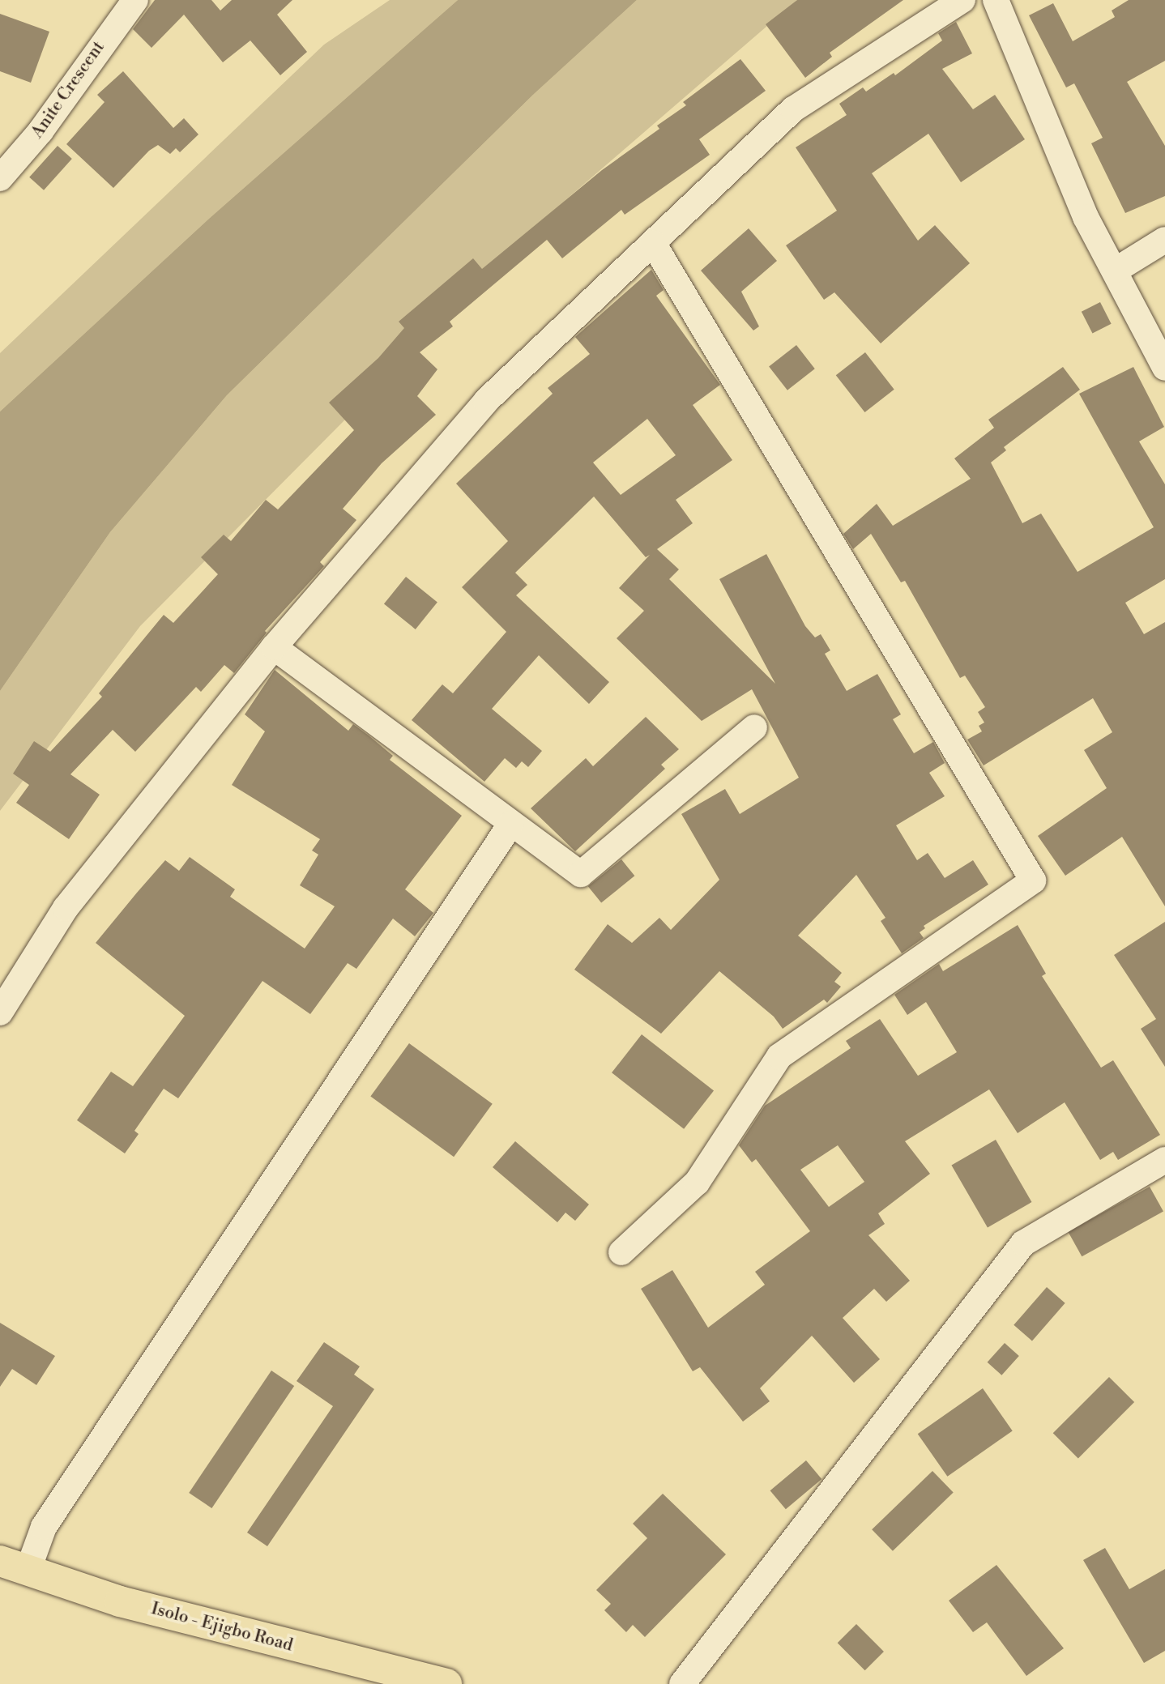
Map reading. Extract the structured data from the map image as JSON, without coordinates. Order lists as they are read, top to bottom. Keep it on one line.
{"streets":{"main road":["Isolo - Ejigbo Road"],"street":["Anite Crescent"]}}
